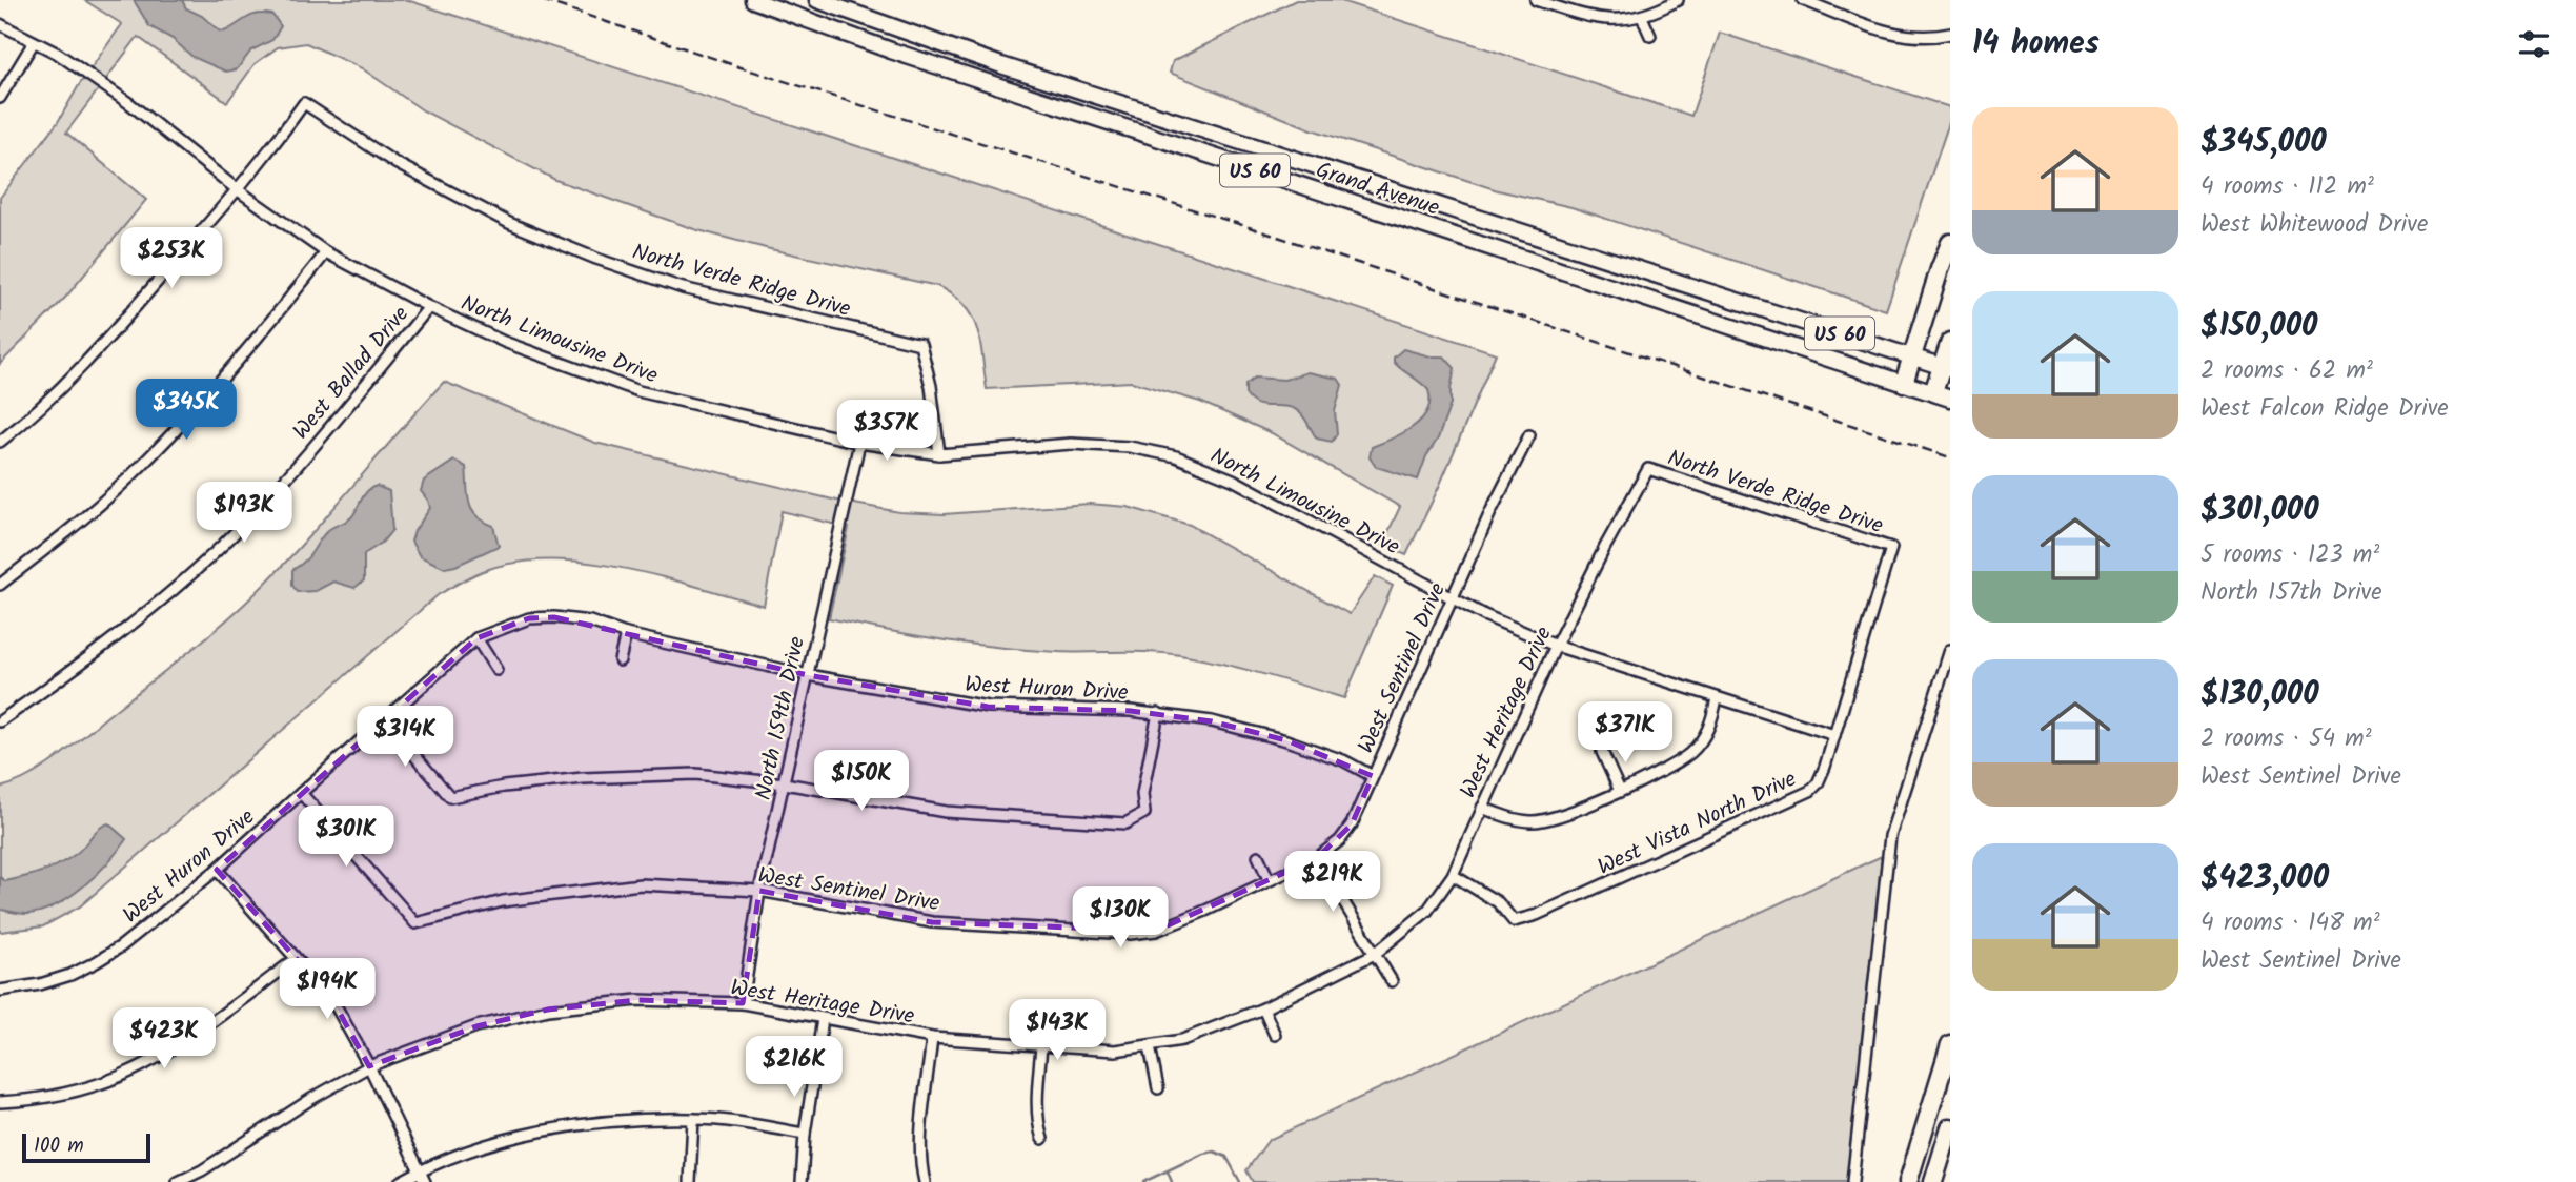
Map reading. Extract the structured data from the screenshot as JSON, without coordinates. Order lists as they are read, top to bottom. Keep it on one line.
{"streets":{"highway":["US 60","Grand Avenue"],"street":["North Verde Ridge Drive","North Limousine Drive","West Ballad Drive","West Sentinel Drive","West Huron Drive","West Heritage Drive","North 159th Drive","West Vista North Drive"]},"crossings":[["North Verde Ridge Drive","North Limousine Drive"],["North Verde Ridge Drive","West Heritage Drive"],["North Verde Ridge Drive","West Vista North Drive"],["North Limousine Drive","West Ballad Drive"],["North Limousine Drive","West Sentinel Drive"],["North Limousine Drive","West Heritage Drive"],["North Limousine Drive","North 159th Drive"],["North Limousine Drive","West Vista North Drive"],["West Sentinel Drive","West Huron Drive"],["West Sentinel Drive","North 159th Drive"],["West Huron Drive","North 159th Drive"],["West Heritage Drive","North 159th Drive"],["West Heritage Drive","West Vista North Drive"]],"scale_bar":"100 m","page":{"heading":"14 homes","list":[{"name":"$345,000","note":"4 rooms · 112 m² · West Whitewood Drive"},{"name":"$150,000","note":"2 rooms · 62 m² · West Falcon Ridge Drive"},{"name":"$301,000","note":"5 rooms · 123 m² · North 157th Drive"},{"name":"$130,000","note":"2 rooms · 54 m² · West Sentinel Drive"},{"name":"$423,000","note":"4 rooms · 148 m² · West Sentinel Drive"}],"price":["$253K","$345K","$357K","$193K","$371K","$314K","$150K","$301K","$219K","$130K","$194K","$143K","$423K","$216K"],"scale":"100 m"}}
